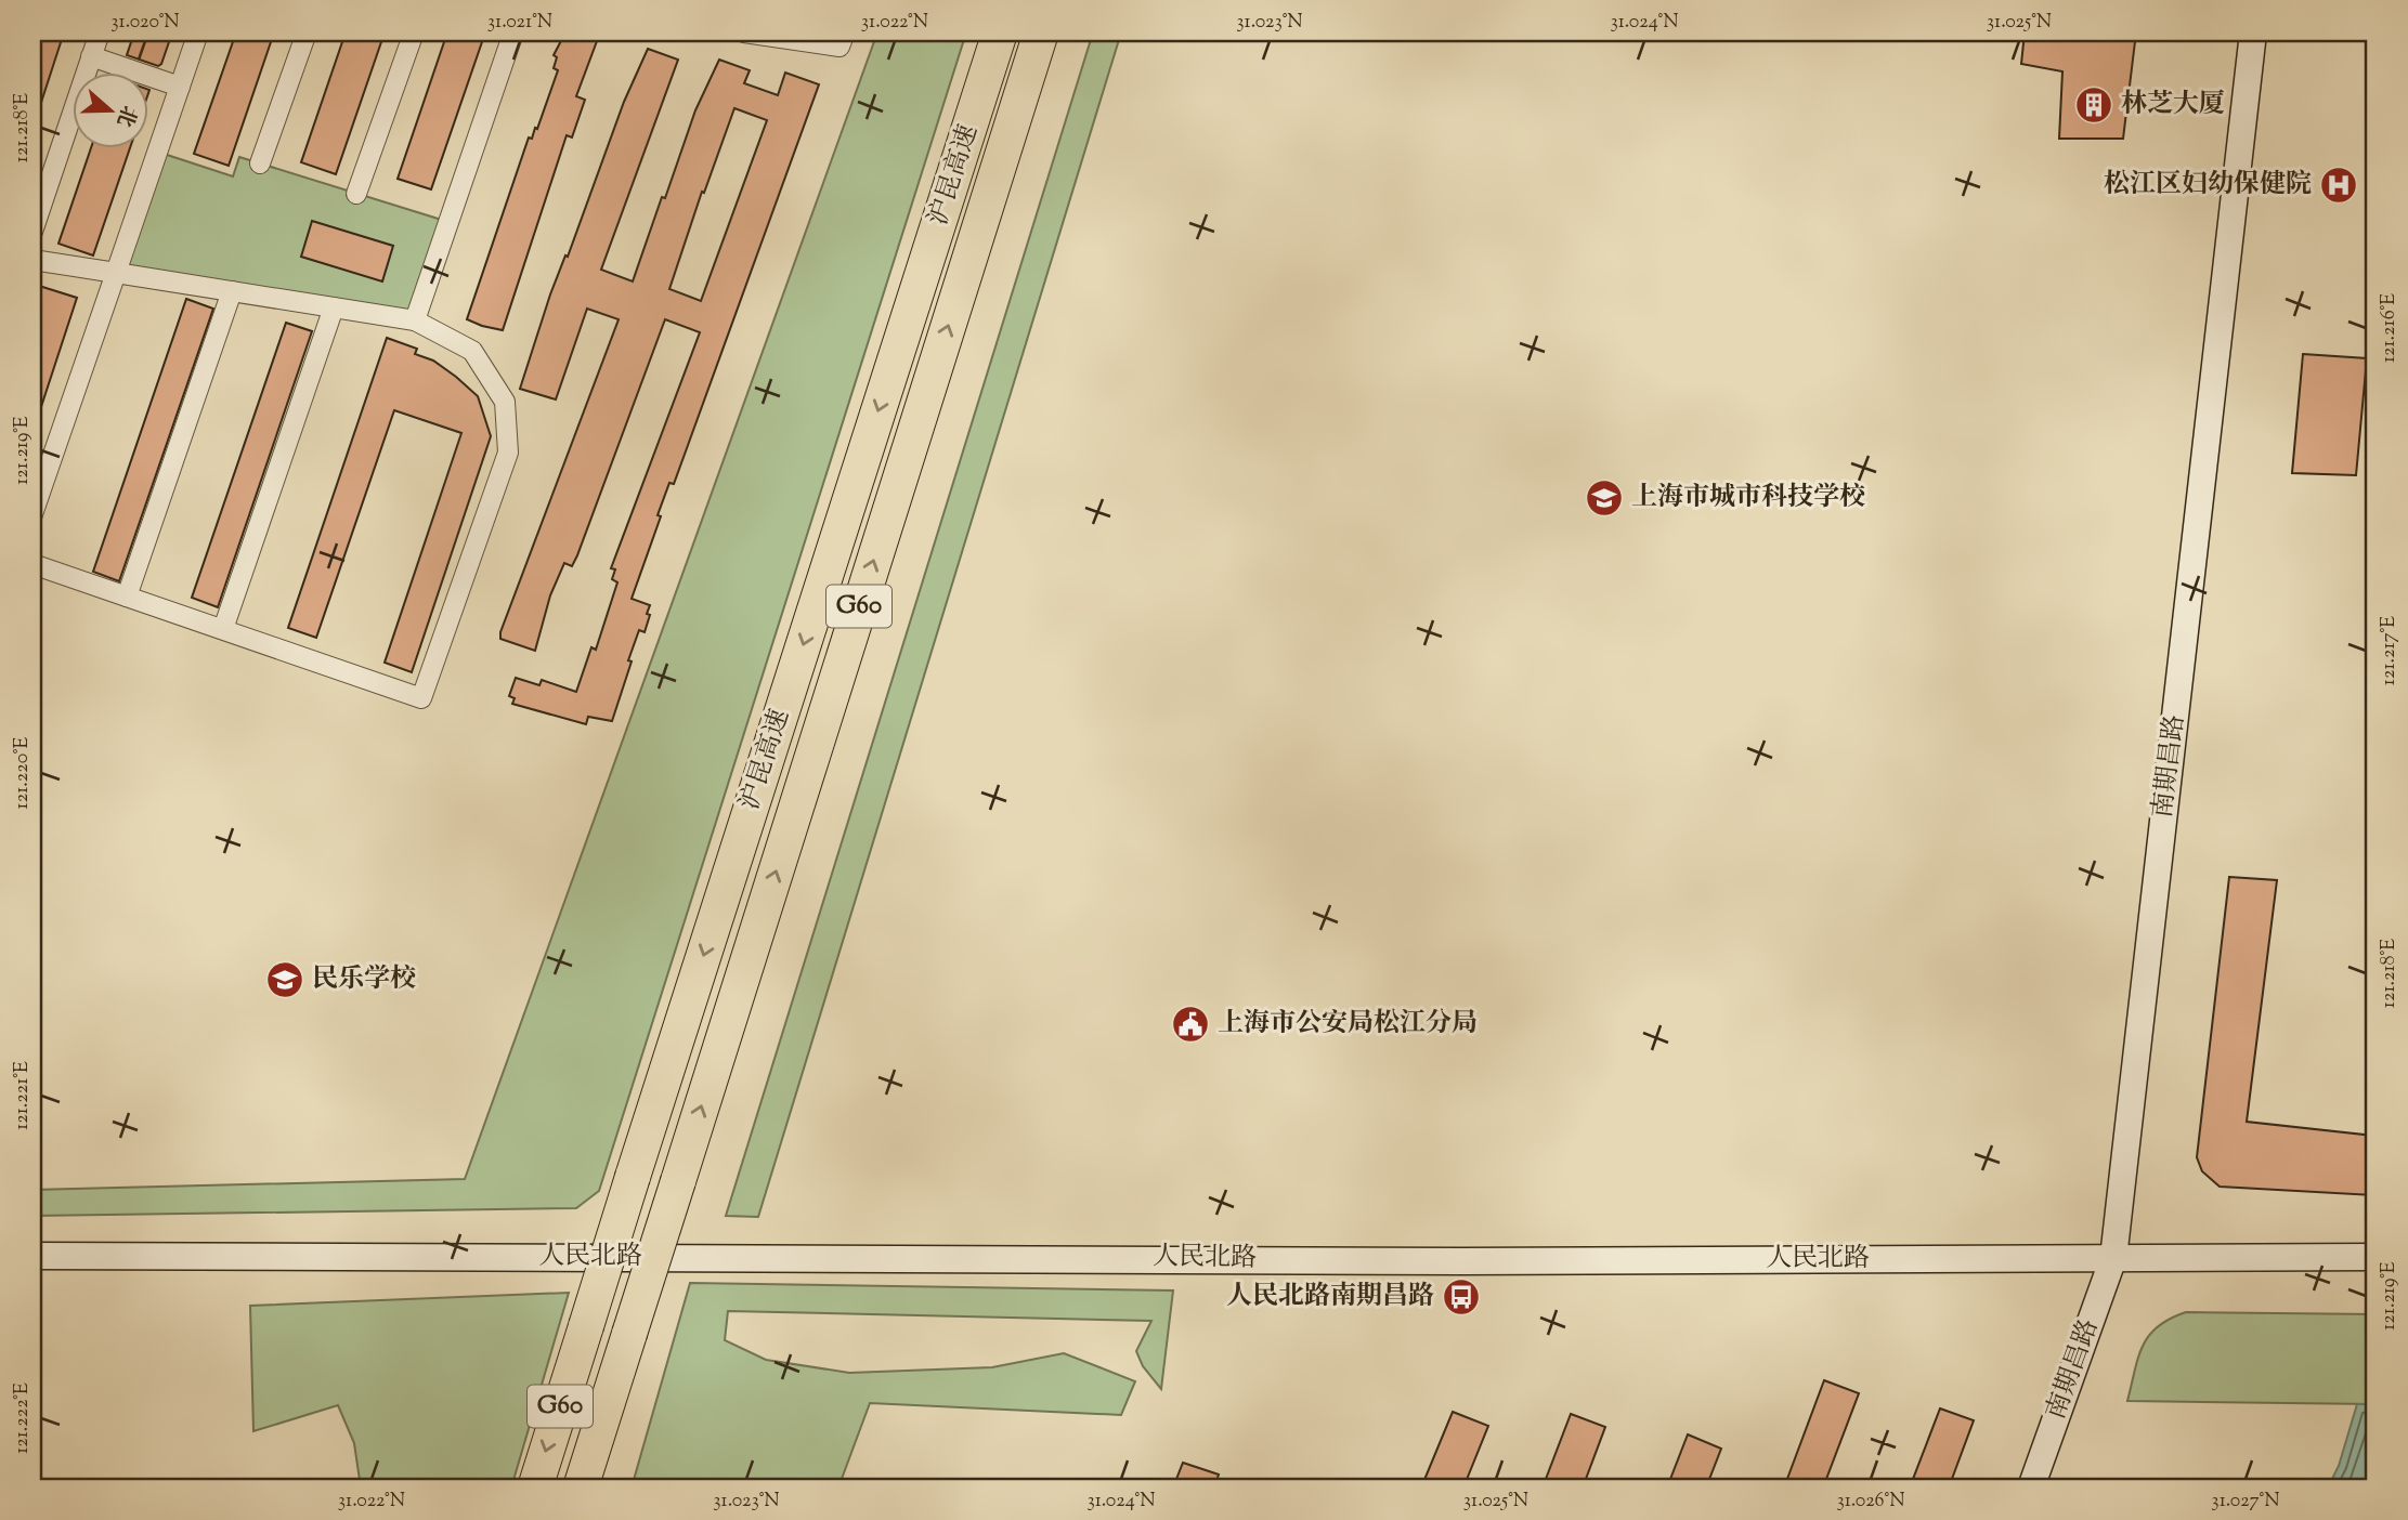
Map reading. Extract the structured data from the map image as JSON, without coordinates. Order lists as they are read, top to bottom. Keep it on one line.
{"streets":{"highway":["沪昆高速","G60"],"main road":["南期昌路","人民北路"]},"crossings":[["南期昌路","人民北路"]],"places":{"building":["林芝大厦"],"hospital":["松江区妇幼保健院"],"school or university":["上海市城市科技学校","民乐学校"],"public building":["上海市公安局松江分局"],"bus stop":["人民北路南期昌路"]},"north":"right","coordinates":["31.020°N","31.021°N","31.022°N","31.023°N","31.024°N","31.025°N","121.218°E","121.216°E","121.219°E","121.217°E","121.220°E","121.221°E","121.222°E","31.026°N","31.027°N"]}
